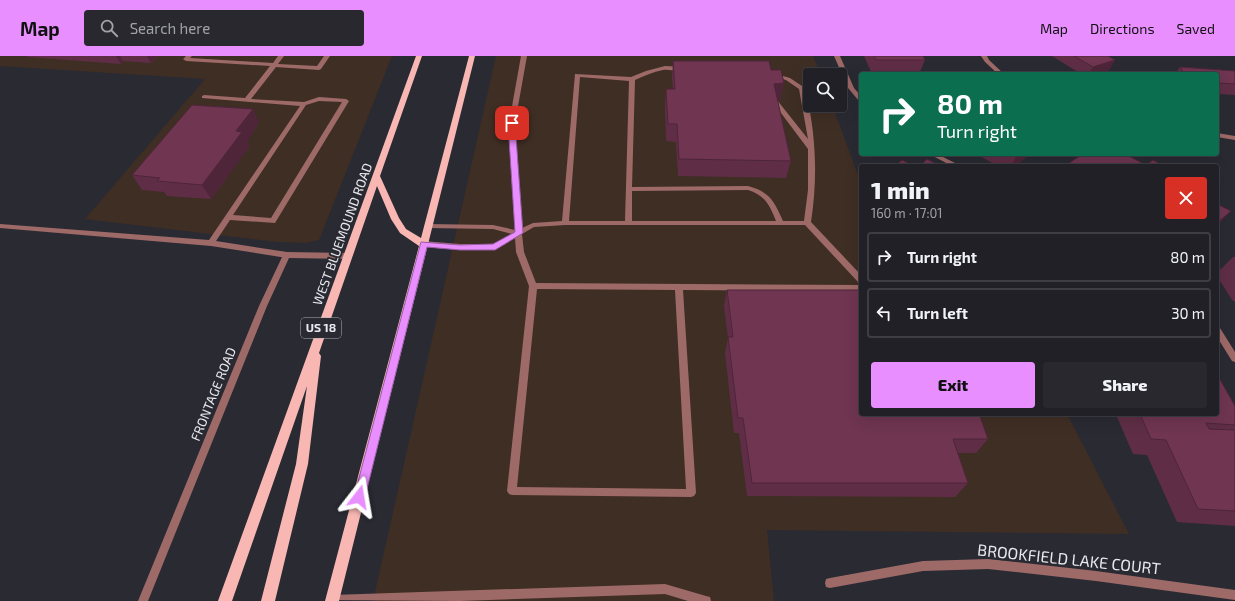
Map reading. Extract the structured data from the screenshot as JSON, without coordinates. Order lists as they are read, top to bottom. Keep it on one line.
{"streets":{"main road":["WEST BLUEMOUND ROAD","US 18"],"street":["FRONTAGE ROAD","BROOKFIELD LAKE COURT"]},"page":{"header":"Map","search":"Search here","nav":["Map","Directions","Saved"],"turn":["80 m","Turn right"],"heading":["1 min","160 m · 17:01"],"list":[{"name":"Turn right","value":"80 m"},{"name":"Turn left","value":"30 m"}],"buttons":["Exit","Share"]}}
